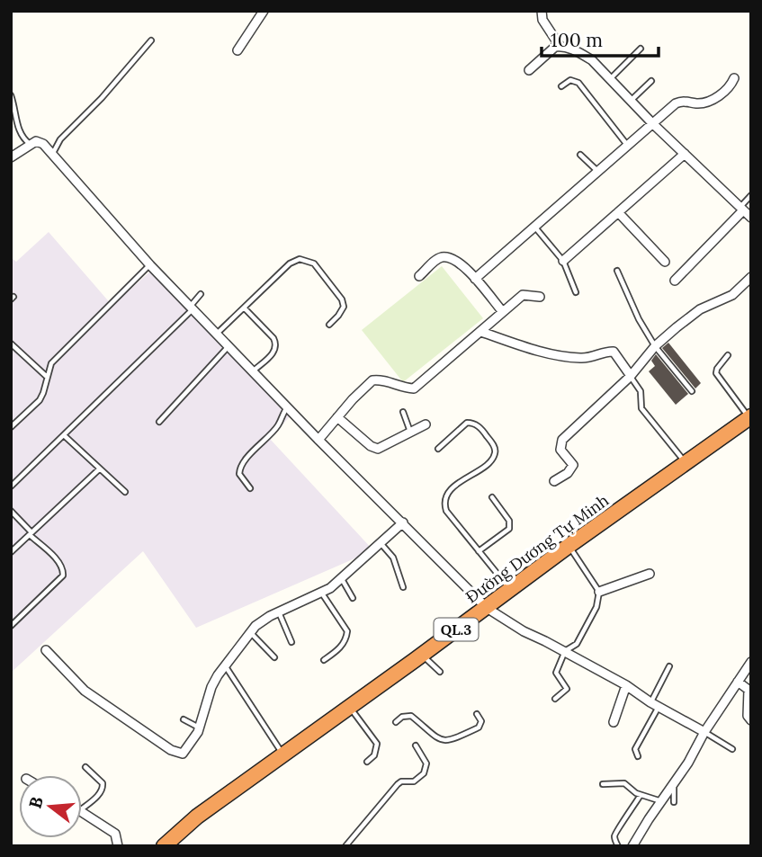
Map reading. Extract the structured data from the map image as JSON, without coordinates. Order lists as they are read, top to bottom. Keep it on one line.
{"streets":{"highway":["Đường Dương Tự Minh","QL.3"]},"scale_bar":"100 m","north":"left"}
